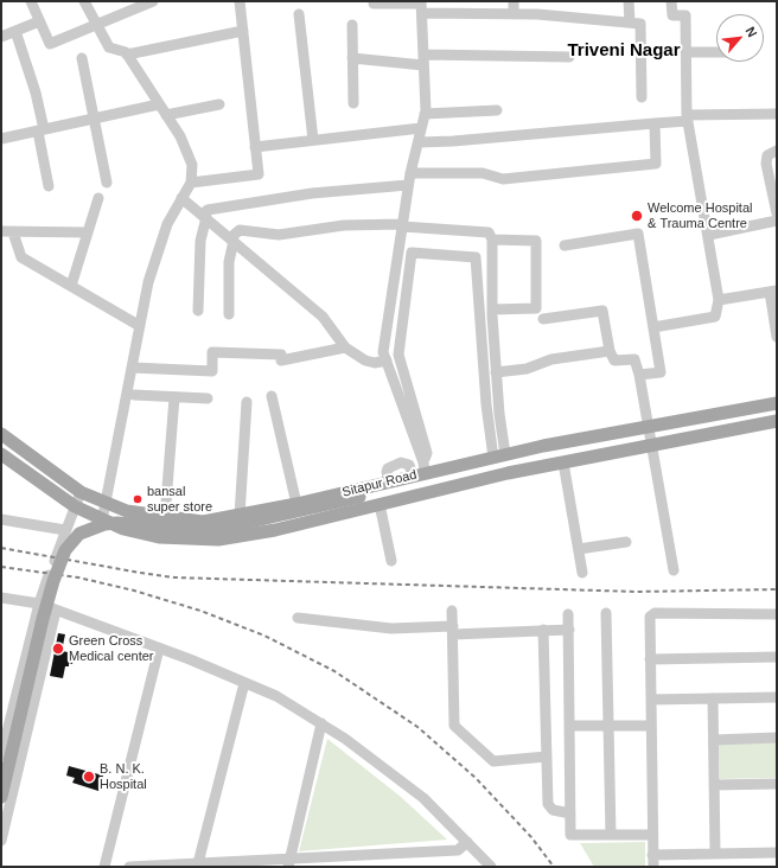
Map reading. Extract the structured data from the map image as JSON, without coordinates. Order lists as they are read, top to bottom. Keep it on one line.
{"streets":{"main road":["Sitapur Road"]},"districts":["Triveni Nagar"],"places":["Welcome Hospital & Trauma Centre","bansal super store","Green Cross Medical center","B. N. K. Hospital"],"north":"top right"}
